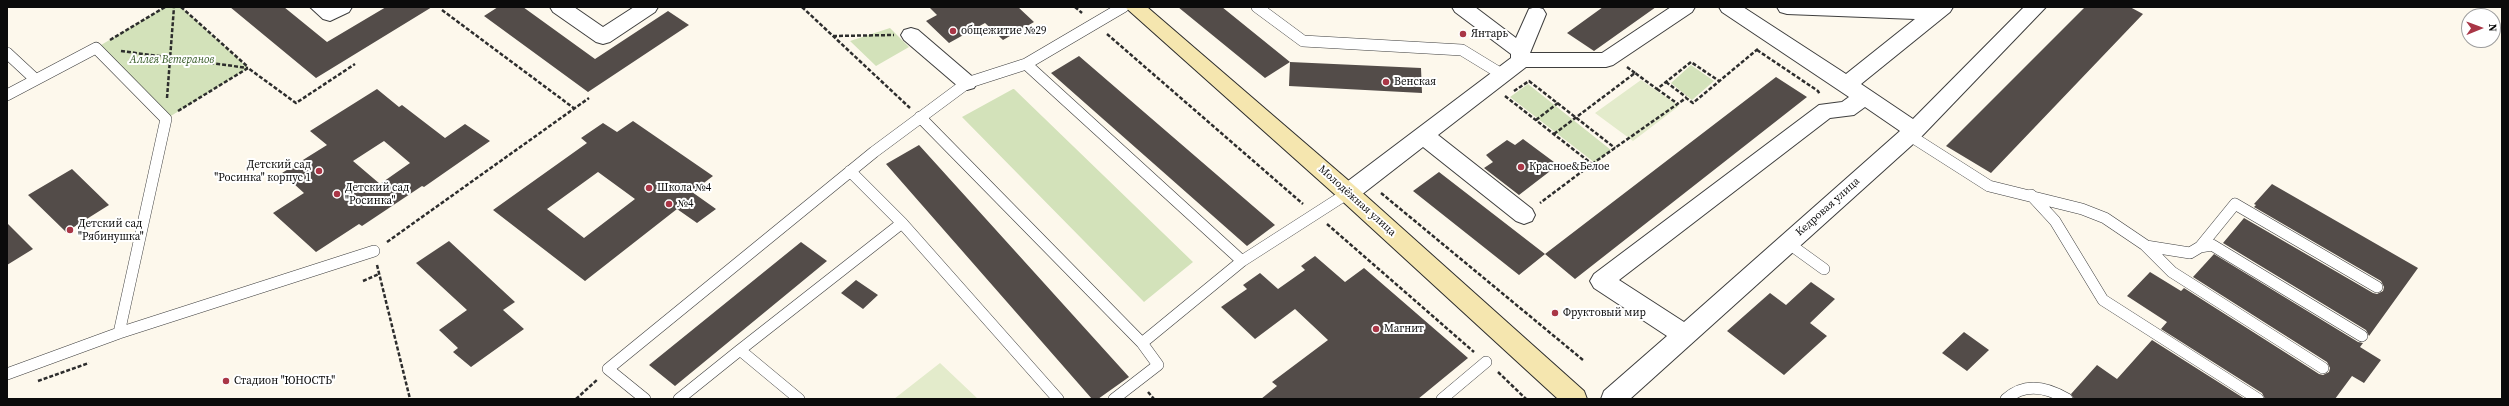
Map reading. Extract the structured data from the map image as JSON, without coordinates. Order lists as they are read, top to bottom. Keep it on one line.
{"streets":{"street":["Молодёжная улица","Кедровая улица"]},"parks":["Аллея Ветеранов"],"places":["общежитие №29","Янтарь","Венская","Красное&Белое","Детский сад \"Росинка\" корпус 1","Школа №4","Детский сад \"Росинка\"","№4","Детский сад \"Рябинушка\"","Фруктовый мир","Магнит","Стадион \"ЮНОСТЬ\""],"north":"right"}
